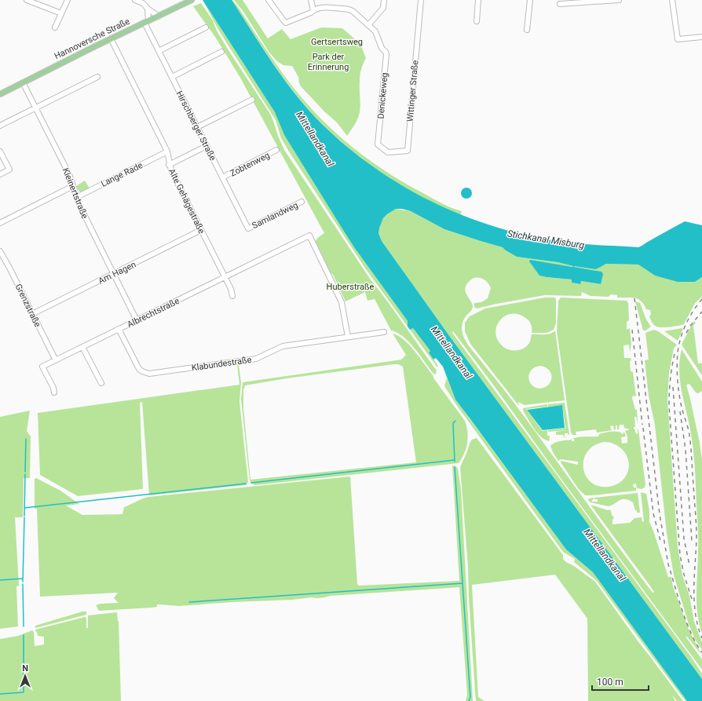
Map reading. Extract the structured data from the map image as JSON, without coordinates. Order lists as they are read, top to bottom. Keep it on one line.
{"streets":{"main road":["Hannoversche Straße"],"street":["Wittinger Straße","Denickeweg","Hirschberger Straße","Zobtenweg","Lange Rade","Kleinertstraße","Alte Gehägestraße","Samlandweg","Am Hagen","Grenzstraße","Albrechtstraße","Klabundestraße"]},"crossings":[["Hannoversche Straße","Hirschberger Straße"],["Hannoversche Straße","Kleinertstraße"],["Hannoversche Straße","Alte Gehägestraße"],["Wittinger Straße","Denickeweg"],["Hirschberger Straße","Zobtenweg"],["Hirschberger Straße","Samlandweg"],["Lange Rade","Kleinertstraße"],["Lange Rade","Alte Gehägestraße"],["Kleinertstraße","Am Hagen"],["Kleinertstraße","Albrechtstraße"],["Alte Gehägestraße","Am Hagen"],["Alte Gehägestraße","Albrechtstraße"],["Am Hagen","Grenzstraße"],["Grenzstraße","Albrechtstraße"],["Albrechtstraße","Klabundestraße"]],"water":["Mittellandkanal","Stichkanal Misburg"],"parks":["Gertsertsweg","Park der Erinnerung","Huberstraße"],"scale_bar":"100 m","north":"top"}
